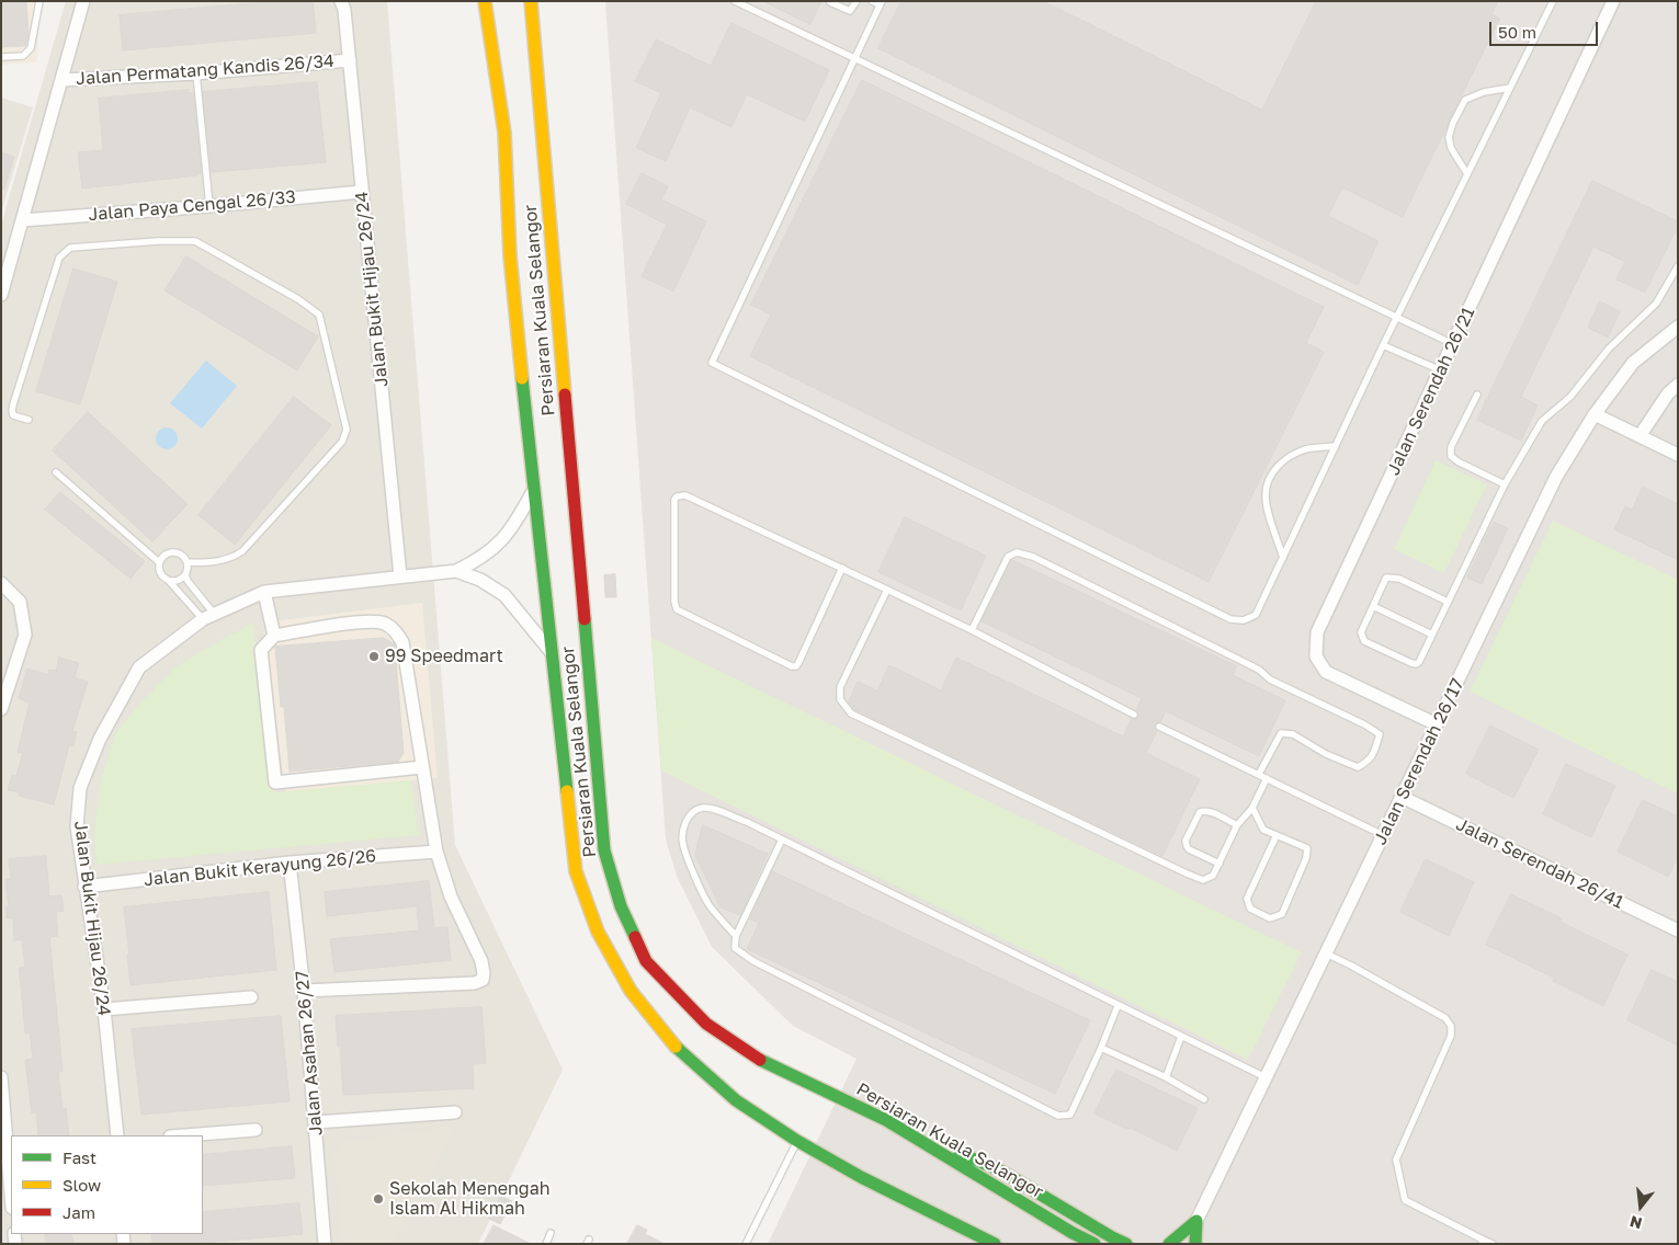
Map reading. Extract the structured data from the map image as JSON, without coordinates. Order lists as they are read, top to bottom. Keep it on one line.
{"streets":{"main road":["Persiaran Kuala Selangor"],"street":["Jalan Permatang Kandis 26/34","Jalan Paya Cengal 26/33","Jalan Bukit Hijau 26/24","Jalan Serendah 26/21","Jalan Serendah 26/17","Jalan Serendah 26/41","Jalan Bukit Kerayung 26/26","Jalan Asahan 26/27"]},"crossings":[["Jalan Permatang Kandis 26/34","Jalan Bukit Hijau 26/24"],["Jalan Paya Cengal 26/33","Jalan Bukit Hijau 26/24"],["Jalan Bukit Hijau 26/24","Jalan Bukit Kerayung 26/26"],["Jalan Serendah 26/21","Jalan Serendah 26/17"],["Jalan Serendah 26/17","Jalan Serendah 26/41"],["Jalan Bukit Kerayung 26/26","Jalan Asahan 26/27"]],"places":["99 Speedmart","Sekolah Menengah Islam Al Hikmah"],"legend":["Fast","Slow","Jam"],"scale_bar":"50 m","north":"bottom"}
